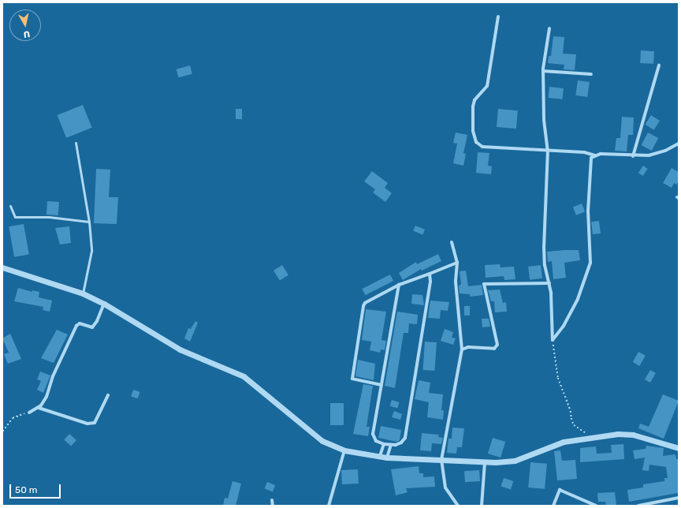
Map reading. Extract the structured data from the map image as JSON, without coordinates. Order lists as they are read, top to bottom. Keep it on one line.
{"scale_bar":"50 m","north":"bottom"}
